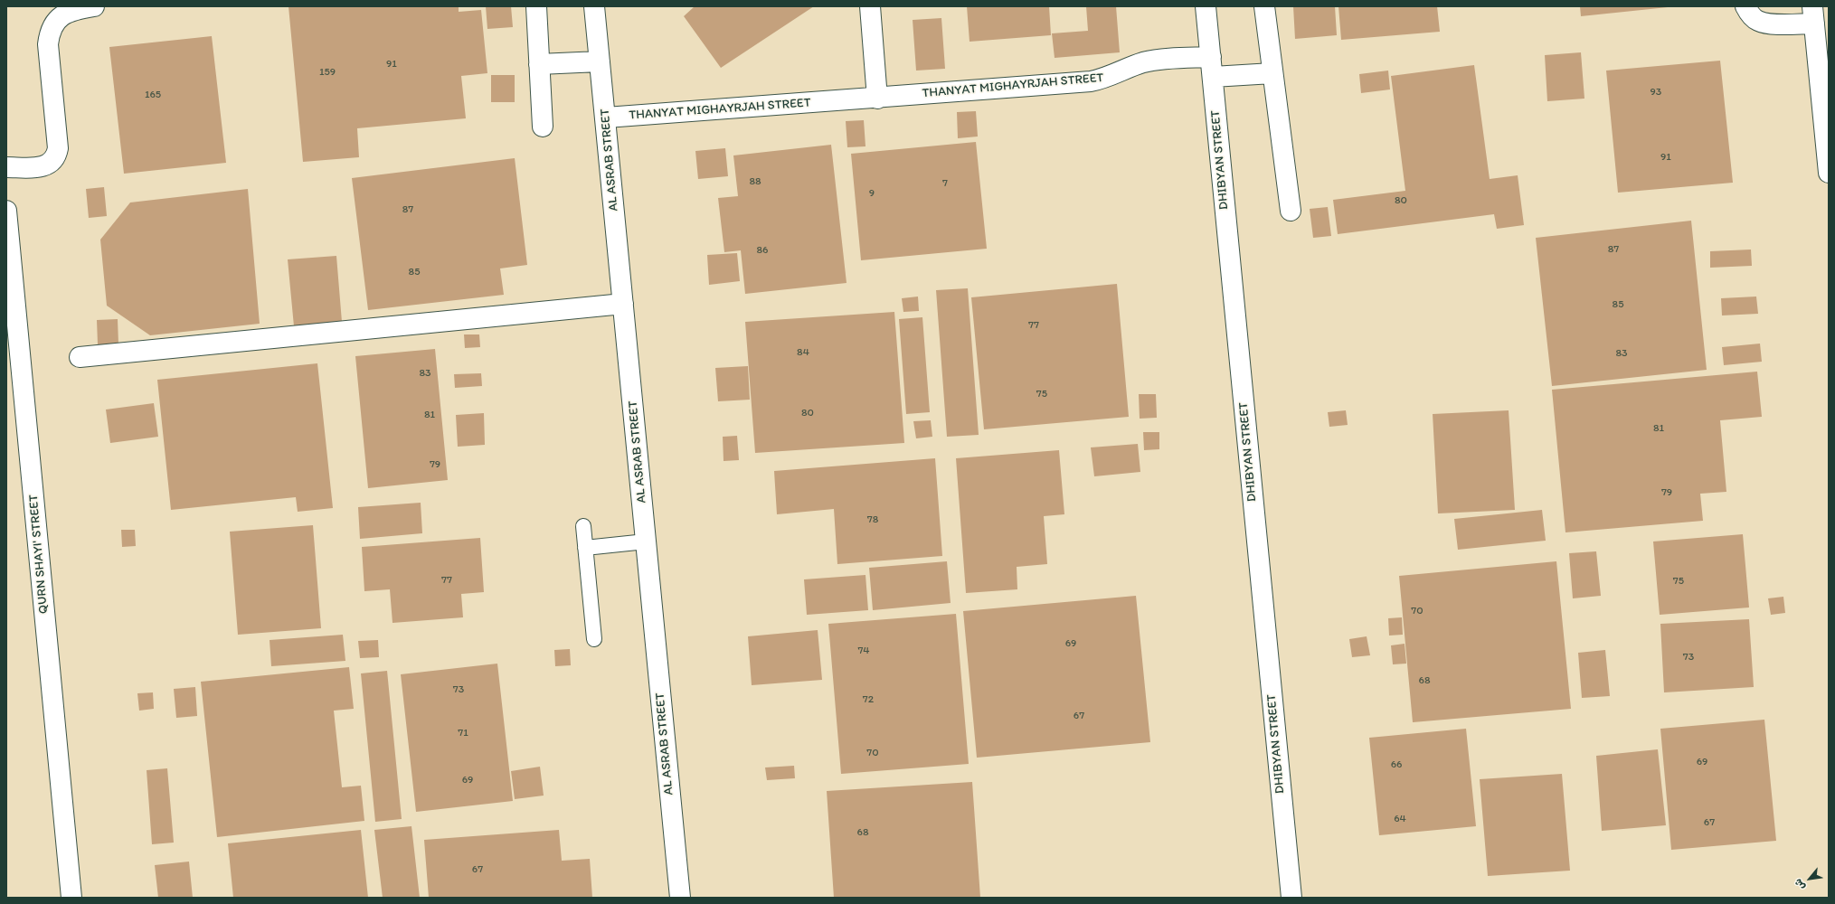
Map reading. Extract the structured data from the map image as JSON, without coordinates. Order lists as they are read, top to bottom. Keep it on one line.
{"streets":{"street":["THANYAT MIGHAYRJAH STREET","AL ASRAB STREET","DHIBYAN STREET","QURN SHAYI' STREET"]},"crossings":[["THANYAT MIGHAYRJAH STREET","AL ASRAB STREET"],["THANYAT MIGHAYRJAH STREET","DHIBYAN STREET"]],"house_numbers":["91","159","93","165","91","88","7","9","80","87","87","86","85","85","77","84","83","83","75","80","81","81","79","79","78","77","75","70","69","74","73","68","73","72","67","71","70","69","66","69","64","67","68","67"],"north":"bottom left"}
